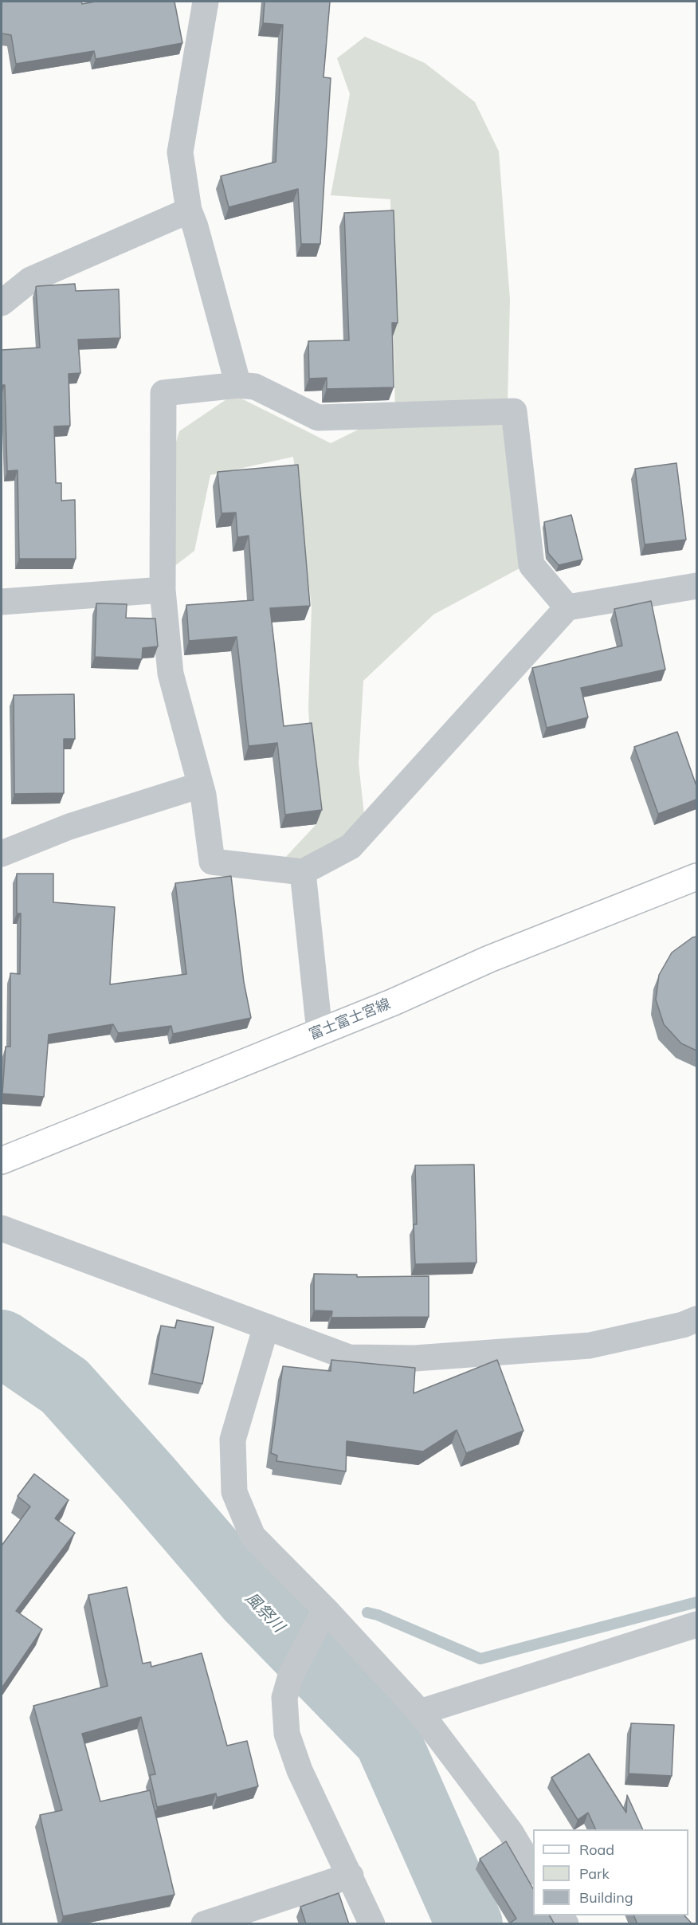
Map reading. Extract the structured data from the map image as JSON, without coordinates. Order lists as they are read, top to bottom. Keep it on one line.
{"streets":{"main road":["富士富士宮線"]},"water":["風祭川"],"legend":["Road","Park","Building"]}
